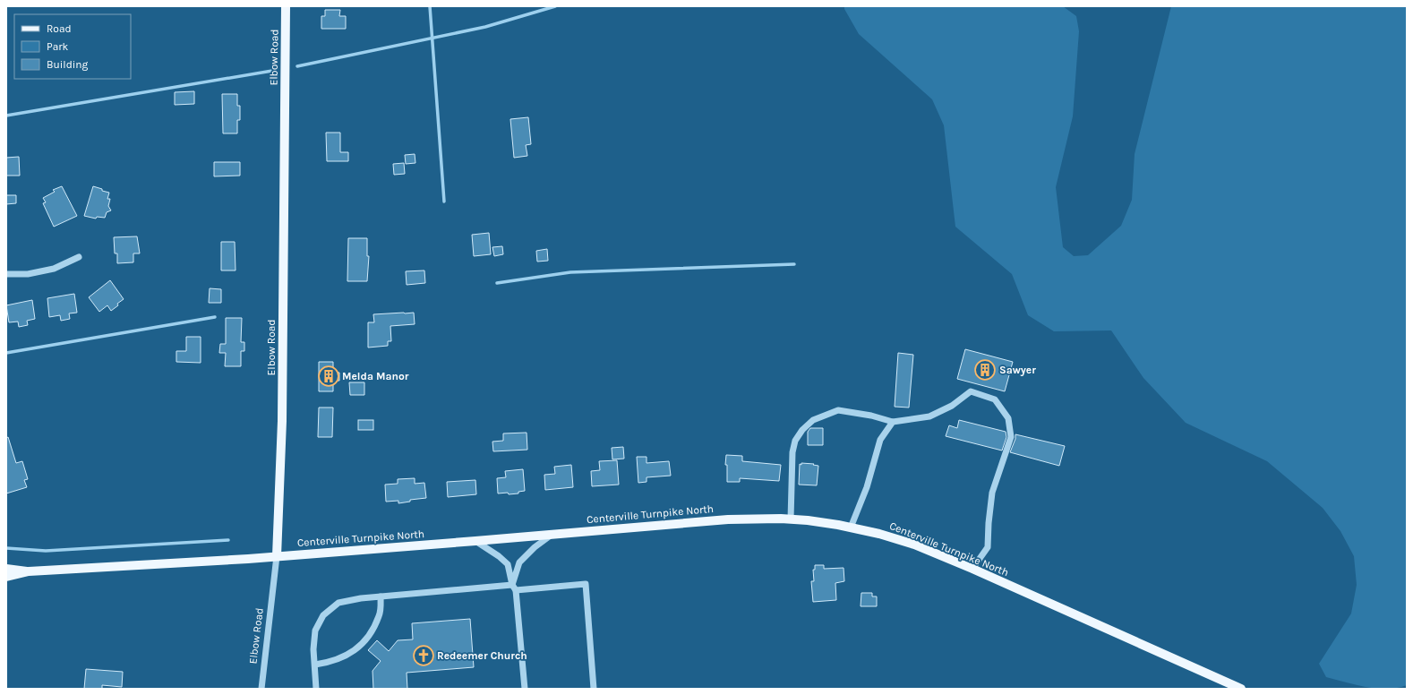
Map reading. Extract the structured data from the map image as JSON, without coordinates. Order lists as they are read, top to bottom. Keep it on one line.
{"streets":{"main road":["Elbow Road","Centerville Turnpike North"]},"crossings":[["Elbow Road","Centerville Turnpike North"]],"places":{"building":["Sawyer","Melda Manor"],"church":["Redeemer Church"]},"legend":["Road","Park","Building"]}
